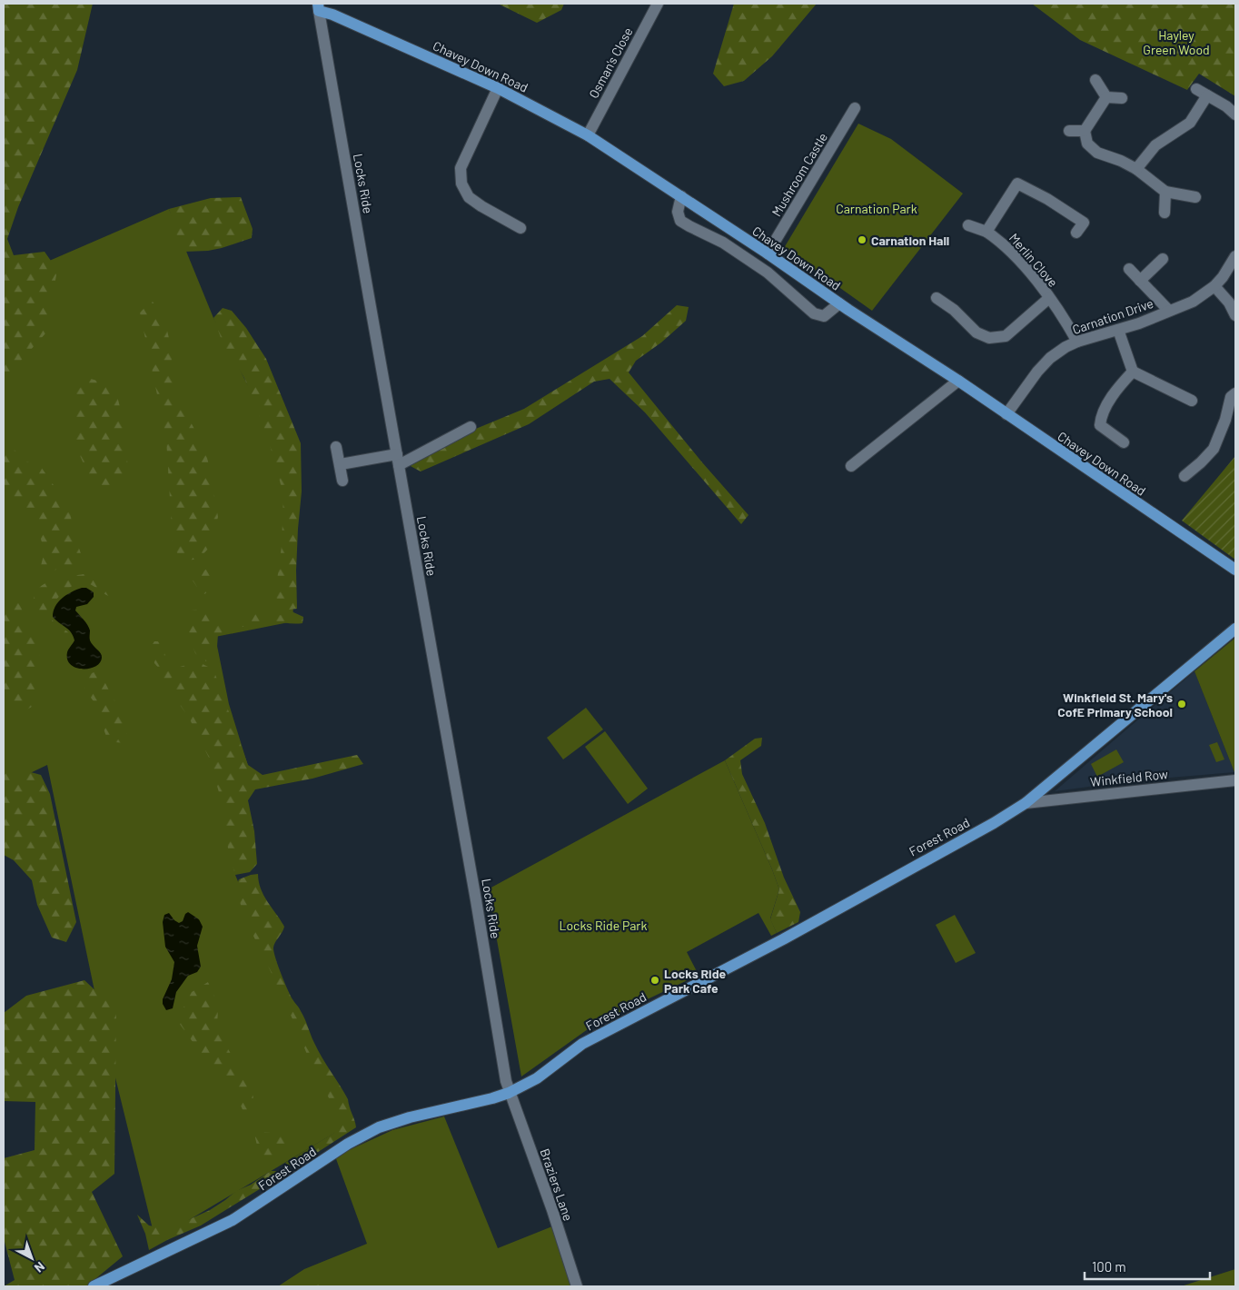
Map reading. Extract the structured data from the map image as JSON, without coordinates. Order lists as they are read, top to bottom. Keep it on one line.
{"streets":{"main road":["Chavey Down Road","Forest Road"],"street":["Osman's Close","Mushroom Castle","Locks Ride","Merlin Clove","Carnation Drive","Winkfield Row","Braziers Lane"]},"crossings":[["Osman's Close","Chavey Down Road"],["Chavey Down Road","Mushroom Castle"],["Chavey Down Road","Locks Ride"],["Chavey Down Road","Carnation Drive"],["Locks Ride","Forest Road"],["Locks Ride","Braziers Lane"],["Merlin Clove","Carnation Drive"],["Winkfield Row","Forest Road"],["Forest Road","Braziers Lane"]],"parks":["Hayley Green Wood","Carnation Park","Locks Ride Park"],"places":["Carnation Hall","Winkfield St. Mary's CofE Primary School","Locks Ride Park Cafe"],"scale_bar":"100 m","north":"bottom right"}
